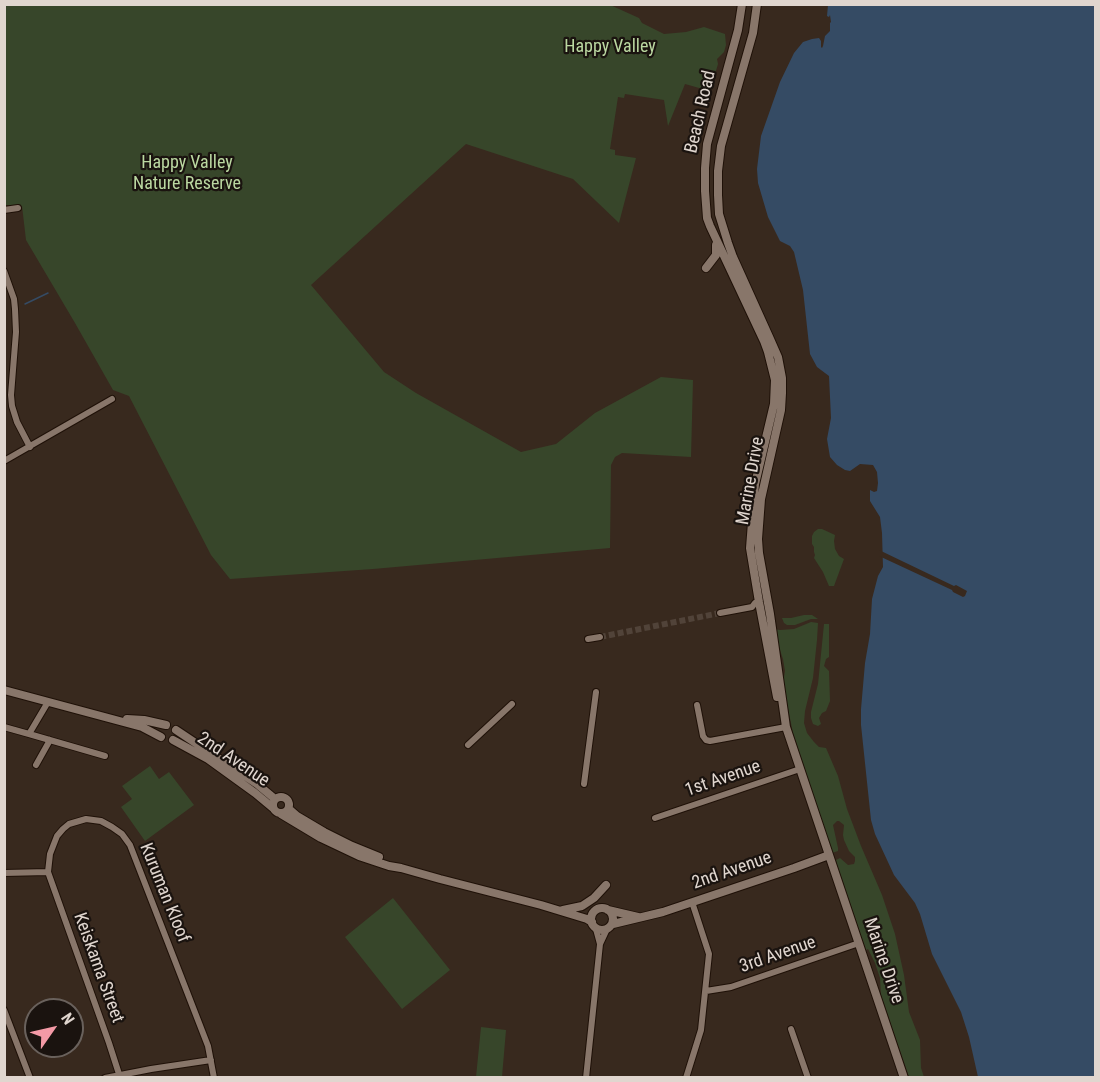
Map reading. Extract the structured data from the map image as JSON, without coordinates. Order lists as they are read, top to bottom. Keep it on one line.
{"streets":{"main road":["Beach Road","Marine Drive","2nd Avenue"],"street":["1st Avenue","Kuruman Kloof","3rd Avenue","Keiskama Street"]},"crossings":[["Beach Road","Marine Drive"],["Marine Drive","2nd Avenue"],["Marine Drive","1st Avenue"],["Marine Drive","3rd Avenue"],["Kuruman Kloof","Keiskama Street"]],"parks":["Happy Valley","Happy Valley Nature Reserve"],"north":"top right"}
